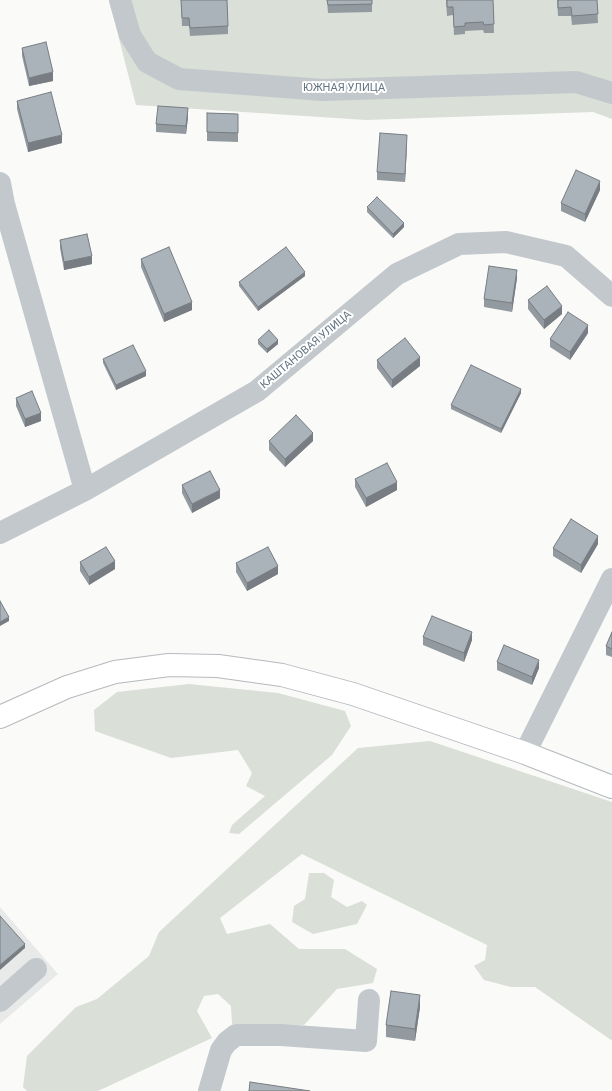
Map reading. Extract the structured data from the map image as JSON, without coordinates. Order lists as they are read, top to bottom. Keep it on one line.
{"streets":{"street":["ЮЖНАЯ УЛИЦА","КАШТАНОВАЯ УЛИЦА"]}}
